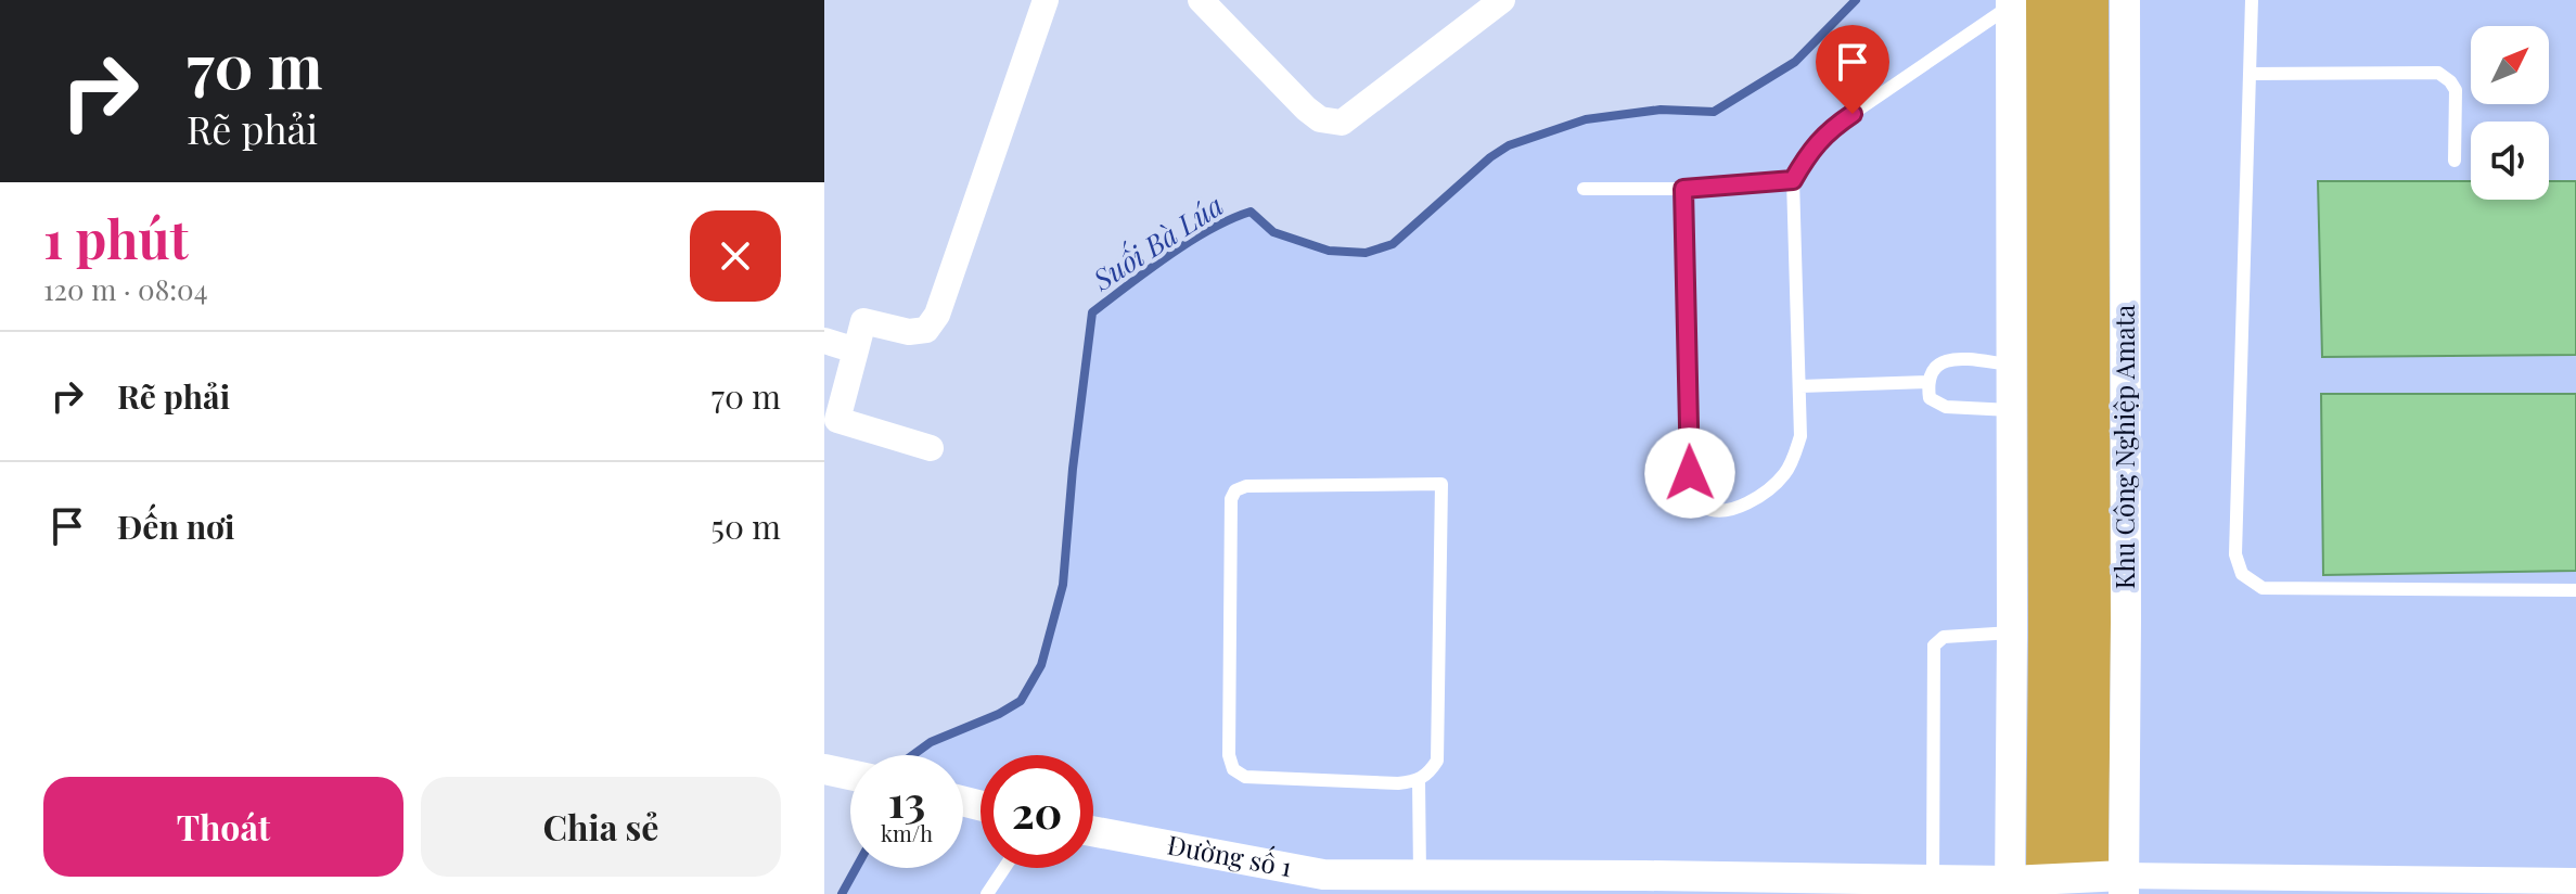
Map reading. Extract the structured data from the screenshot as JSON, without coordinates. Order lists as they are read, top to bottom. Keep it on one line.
{"streets":{"street":["Khu Công Nghiệp Amata","Đường số 1"]},"crossings":[["Khu Công Nghiệp Amata","Đường số 1"]],"water":["Suối Bà Lúa"],"north":"top right","page":{"turn":["70 m","Rẽ phải"],"heading":["1 phút","120 m · 08:04"],"list":[{"name":"Rẽ phải","value":"70 m"},{"name":"Đến nơi","value":"50 m"}],"speed":"13 km/h","limit":"20","buttons":["Thoát","Chia sẻ"]}}
